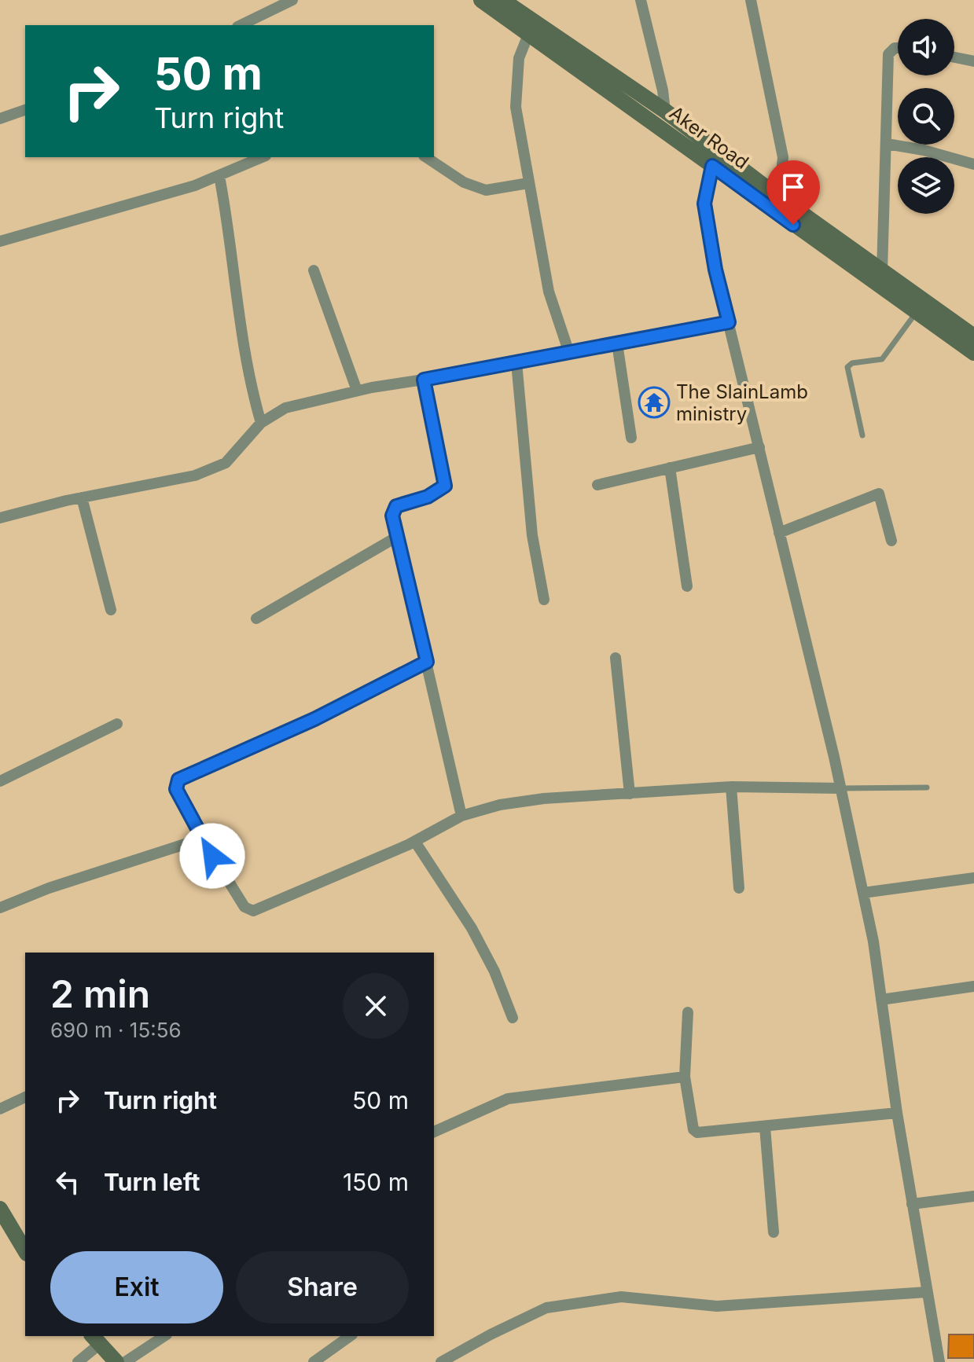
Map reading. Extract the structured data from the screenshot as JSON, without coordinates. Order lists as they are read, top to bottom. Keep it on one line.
{"streets":{"street":["Aker Road"]},"places":{"temple":["The SlainLamb ministry"]},"page":{"turn":["50 m","Turn right"],"heading":["2 min","690 m · 15:56"],"list":[{"name":"Turn right","value":"50 m"},{"name":"Turn left","value":"150 m"}],"buttons":["Exit","Share"]}}
